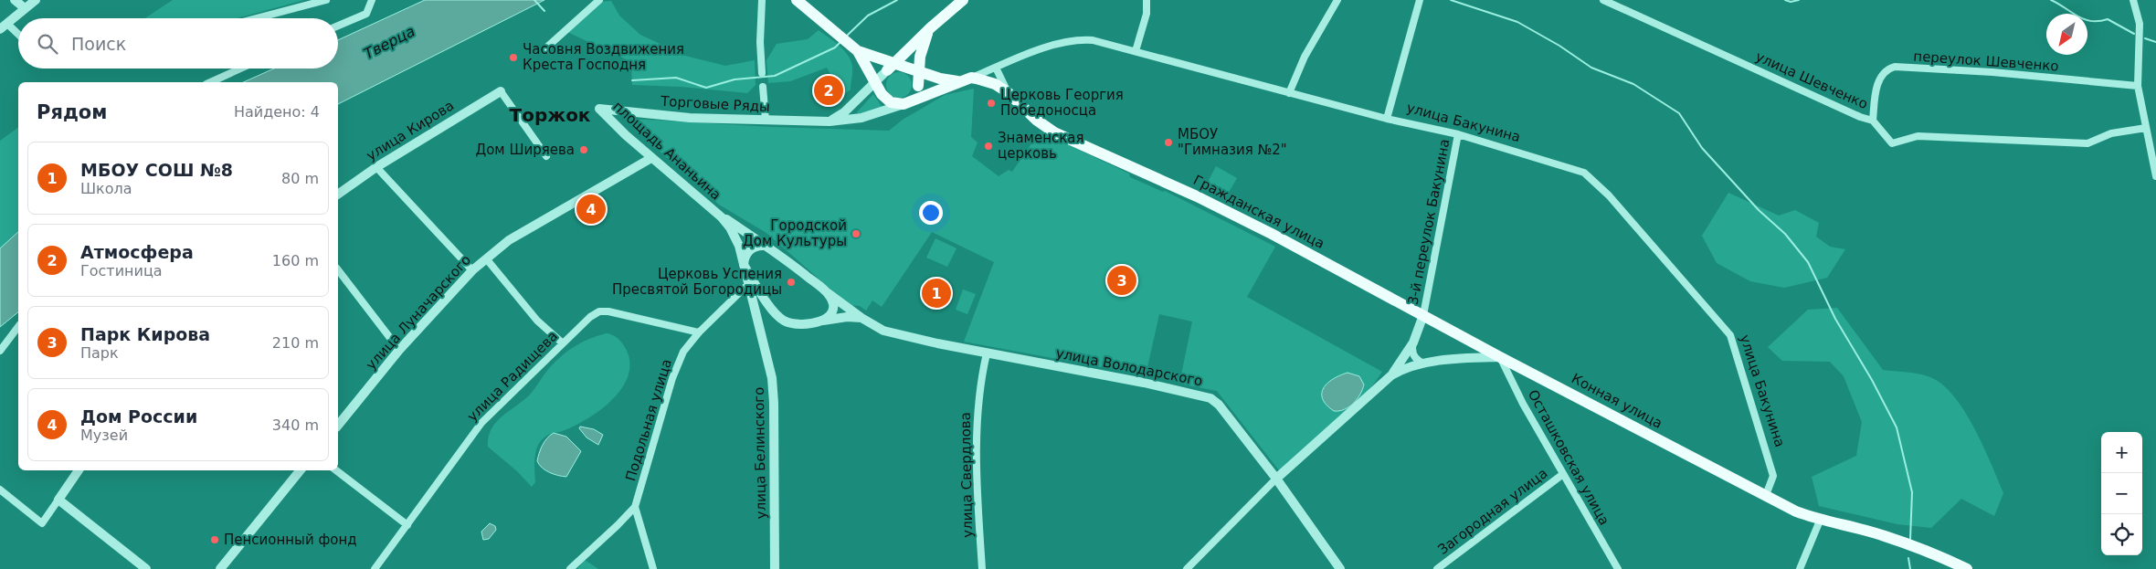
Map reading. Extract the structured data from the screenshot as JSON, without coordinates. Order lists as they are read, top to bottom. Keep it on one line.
{"streets":{"main road":["Гражданская улица","Конная улица"],"street":["переулок Шевченко","улица Шевченко","Торговые Ряды","улица Бакунина","улица Кирова","площадь Ананьина","3-й переулок Бакунина","улица Луначарского","улица Володарского","улица Радищева","Подольная улица","улица Белинского","Осташковская улица","улица Свердлова","Загородная улица"]},"crossings":[["переулок Шевченко","улица Шевченко"],["Торговые Ряды","площадь Ананьина"],["Торговые Ряды","Гражданская улица"],["улица Бакунина","Гражданская улица"],["улица Бакунина","3-й переулок Бакунина"],["улица Бакунина","Конная улица"],["площадь Ананьина","улица Луначарского"],["площадь Ананьина","улица Володарского"],["площадь Ананьина","Подольная улица"],["площадь Ананьина","улица Белинского"],["Гражданская улица","3-й переулок Бакунина"],["Гражданская улица","Конная улица"],["Гражданская улица","Осташковская улица"],["3-й переулок Бакунина","Конная улица"],["улица Володарского","Конная улица"],["улица Володарского","улица Свердлова"],["улица Радищева","Подольная улица"],["Конная улица","Осташковская улица"],["Подольная улица","улица Белинского"],["Осташковская улица","Загородная улица"]],"districts":["Торжок"],"water":["Тверца"],"places":["Часовня Воздвижения Креста Господня","Церковь Георгия Победоносца","МБОУ \"Гимназия №2\"","Знаменская церковь","Дом Ширяева","Городской Дом Культуры","Церковь Успения Пресвятой Богородицы","Пенсионный фонд"],"north":"bottom left","page":{"search":"Поиск","pins":["2","4","3","1"],"heading":["Рядом","Найдено: 4"],"list":[{"mark":"1","name":"МБОУ СОШ №8","note":"Школа","value":"80 m"},{"mark":"2","name":"Атмосфера","note":"Гостиница","value":"160 m"},{"mark":"3","name":"Парк Кирова","note":"Парк","value":"210 m"},{"mark":"4","name":"Дом России","note":"Музей","value":"340 m"}],"map_buttons":["+","−"]}}
